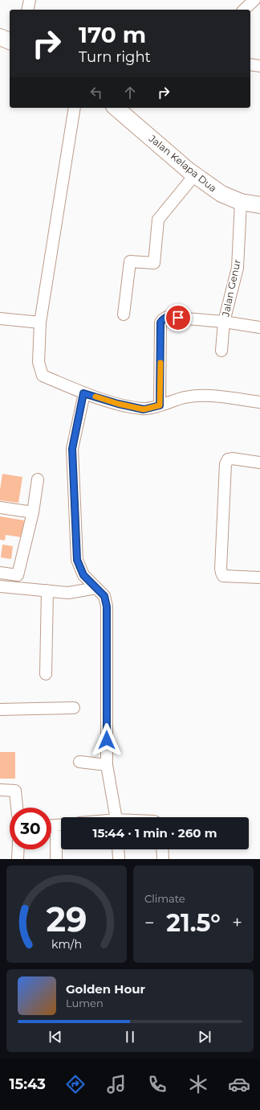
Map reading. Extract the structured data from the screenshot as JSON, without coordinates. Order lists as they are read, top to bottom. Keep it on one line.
{"streets":{"main road":["Jalan Kelapa Dua"],"street":["Jalan Genur"]},"crossings":[["Jalan Kelapa Dua","Jalan Genur"]],"page":{"turn":["170 m","Turn right"],"limit":"30","trip":"15:44 · 1 min · 260 m","tile":"Climate","heat":["−","21.5°","+"],"song":["Golden Hour","Lumen"],"tabs":"15:43","gauge":["29","km/h"]}}
